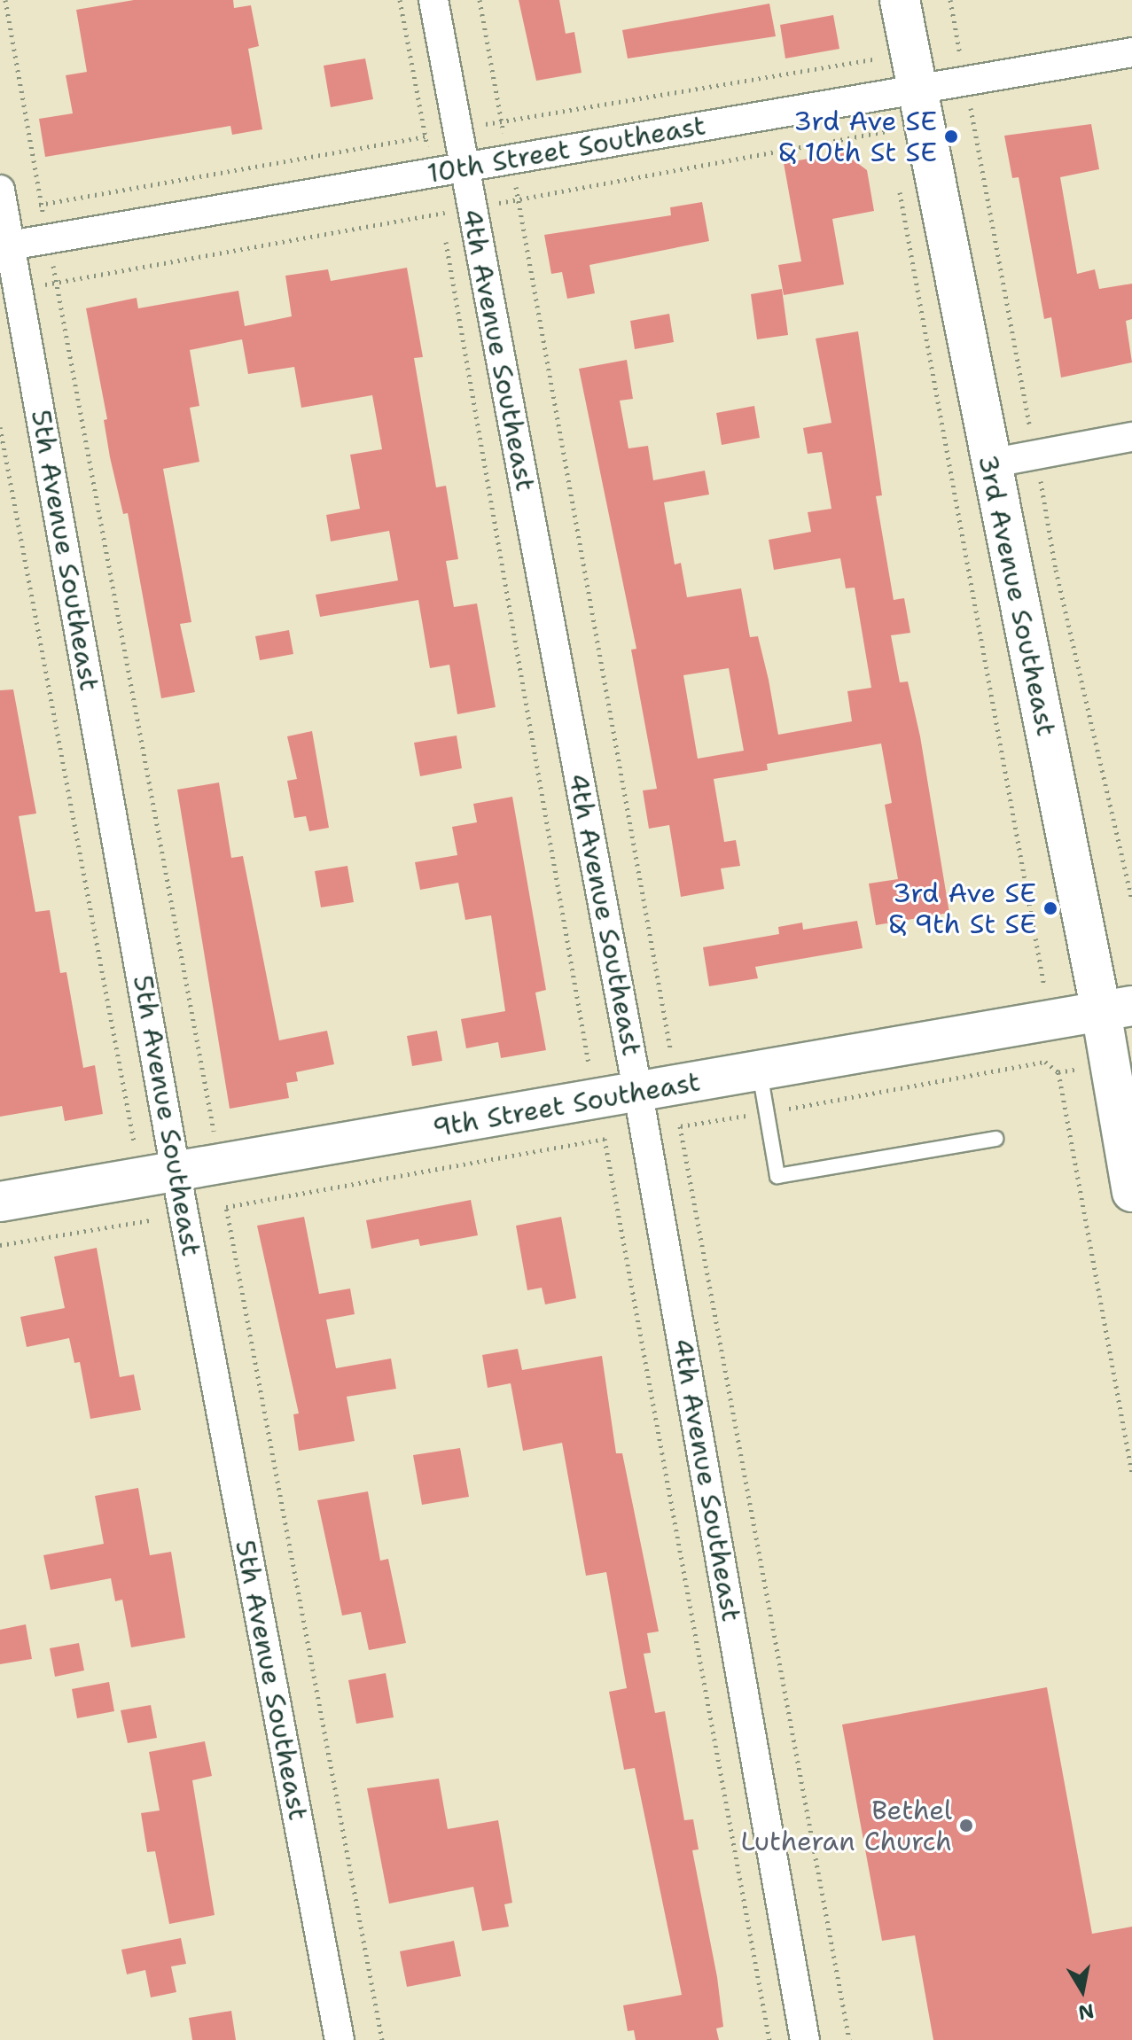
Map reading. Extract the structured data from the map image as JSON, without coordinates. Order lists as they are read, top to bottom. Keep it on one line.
{"streets":{"main road":["3rd Avenue Southeast","9th Street Southeast"],"street":["10th Street Southeast","4th Avenue Southeast","5th Avenue Southeast"]},"crossings":[["10th Street Southeast","4th Avenue Southeast"],["10th Street Southeast","5th Avenue Southeast"],["10th Street Southeast","3rd Avenue Southeast"],["4th Avenue Southeast","9th Street Southeast"],["5th Avenue Southeast","9th Street Southeast"],["3rd Avenue Southeast","9th Street Southeast"]],"places":["3rd Ave SE & 10th St SE","3rd Ave SE & 9th St SE","Bethel Lutheran Church"],"north":"bottom"}
